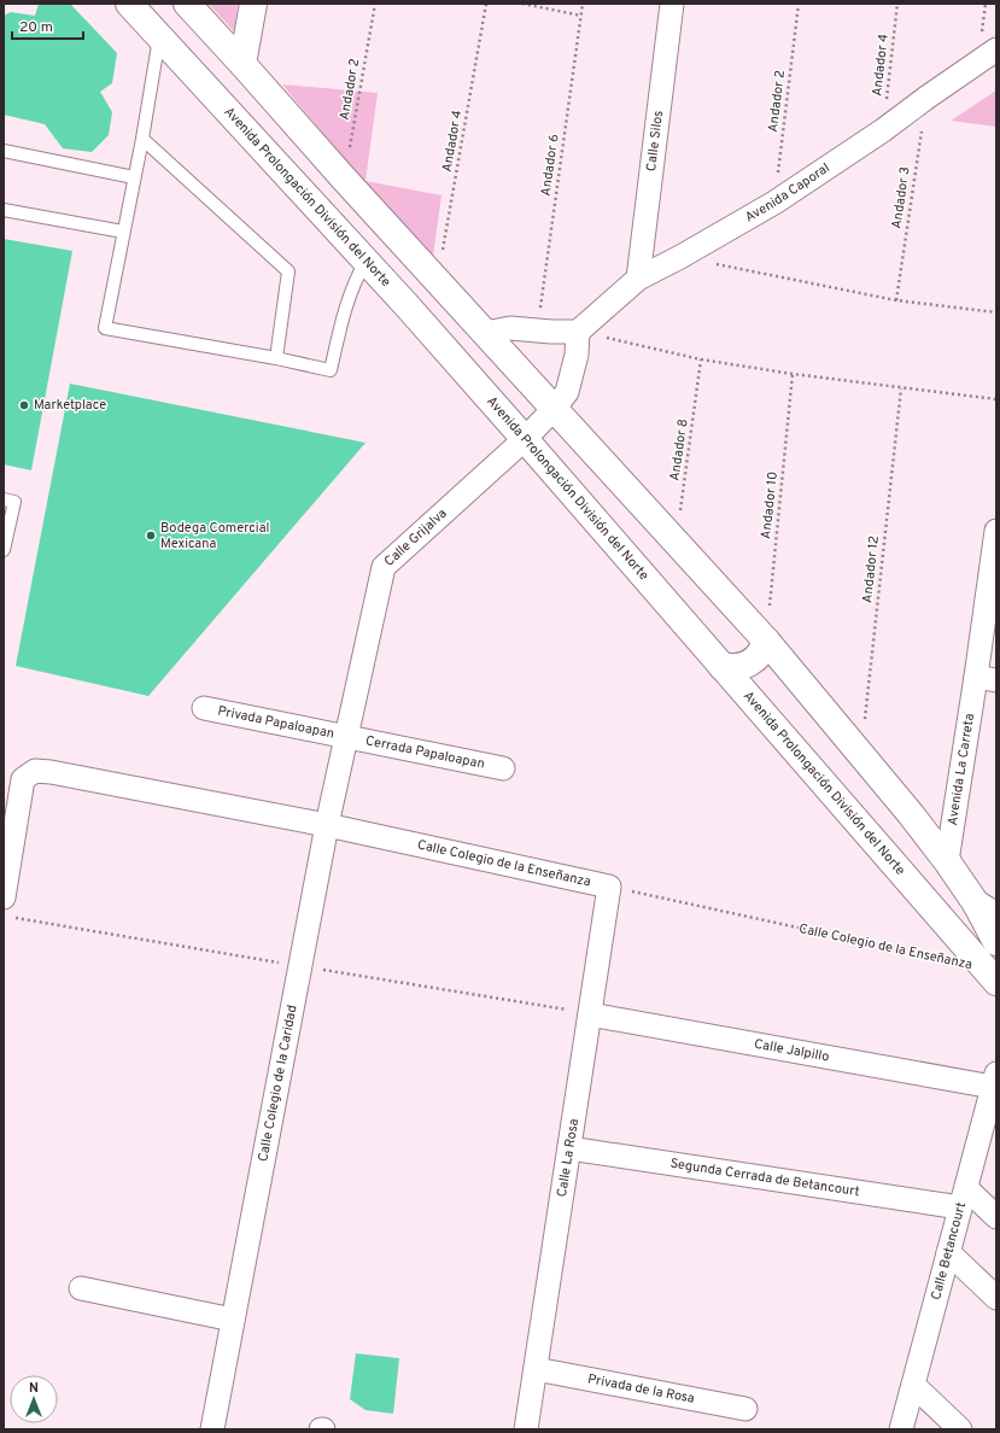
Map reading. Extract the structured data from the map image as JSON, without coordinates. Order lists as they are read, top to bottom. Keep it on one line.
{"streets":{"main road":["Avenida Prolongación División del Norte"],"street":["Calle Silos","Avenida Caporal","Calle Grijalva","Privada Papaloapan","Cerrada Papaloapan","Avenida La Carreta","Calle Colegio de la Enseñanza","Calle Jalpillo","Calle Colegio de la Caridad","Calle La Rosa","Segunda Cerrada de Betancourt","Calle Betancourt","Privada de la Rosa"],"path":["Andador 4","Andador 2","Andador 6","Andador 3","Andador 8","Andador 10","Andador 12"]},"crossings":[["Andador 4","Avenida Caporal"],["Andador 2","Avenida Caporal"],["Calle Silos","Avenida Caporal"],["Avenida Caporal","Andador 3"],["Avenida Prolongación División del Norte","Calle Grijalva"],["Calle Grijalva","Privada Papaloapan"],["Calle Grijalva","Cerrada Papaloapan"],["Calle Grijalva","Calle Colegio de la Caridad"],["Privada Papaloapan","Cerrada Papaloapan"],["Privada Papaloapan","Calle Colegio de la Caridad"],["Cerrada Papaloapan","Calle Colegio de la Caridad"],["Calle Colegio de la Enseñanza","Calle Colegio de la Caridad"],["Calle Colegio de la Enseñanza","Calle La Rosa"],["Calle Jalpillo","Calle La Rosa"],["Calle Jalpillo","Calle Betancourt"],["Calle La Rosa","Segunda Cerrada de Betancourt"],["Calle La Rosa","Privada de la Rosa"],["Segunda Cerrada de Betancourt","Calle Betancourt"]],"places":["Marketplace","Bodega Comercial Mexicana"],"scale_bar":"20 m","north":"top"}
